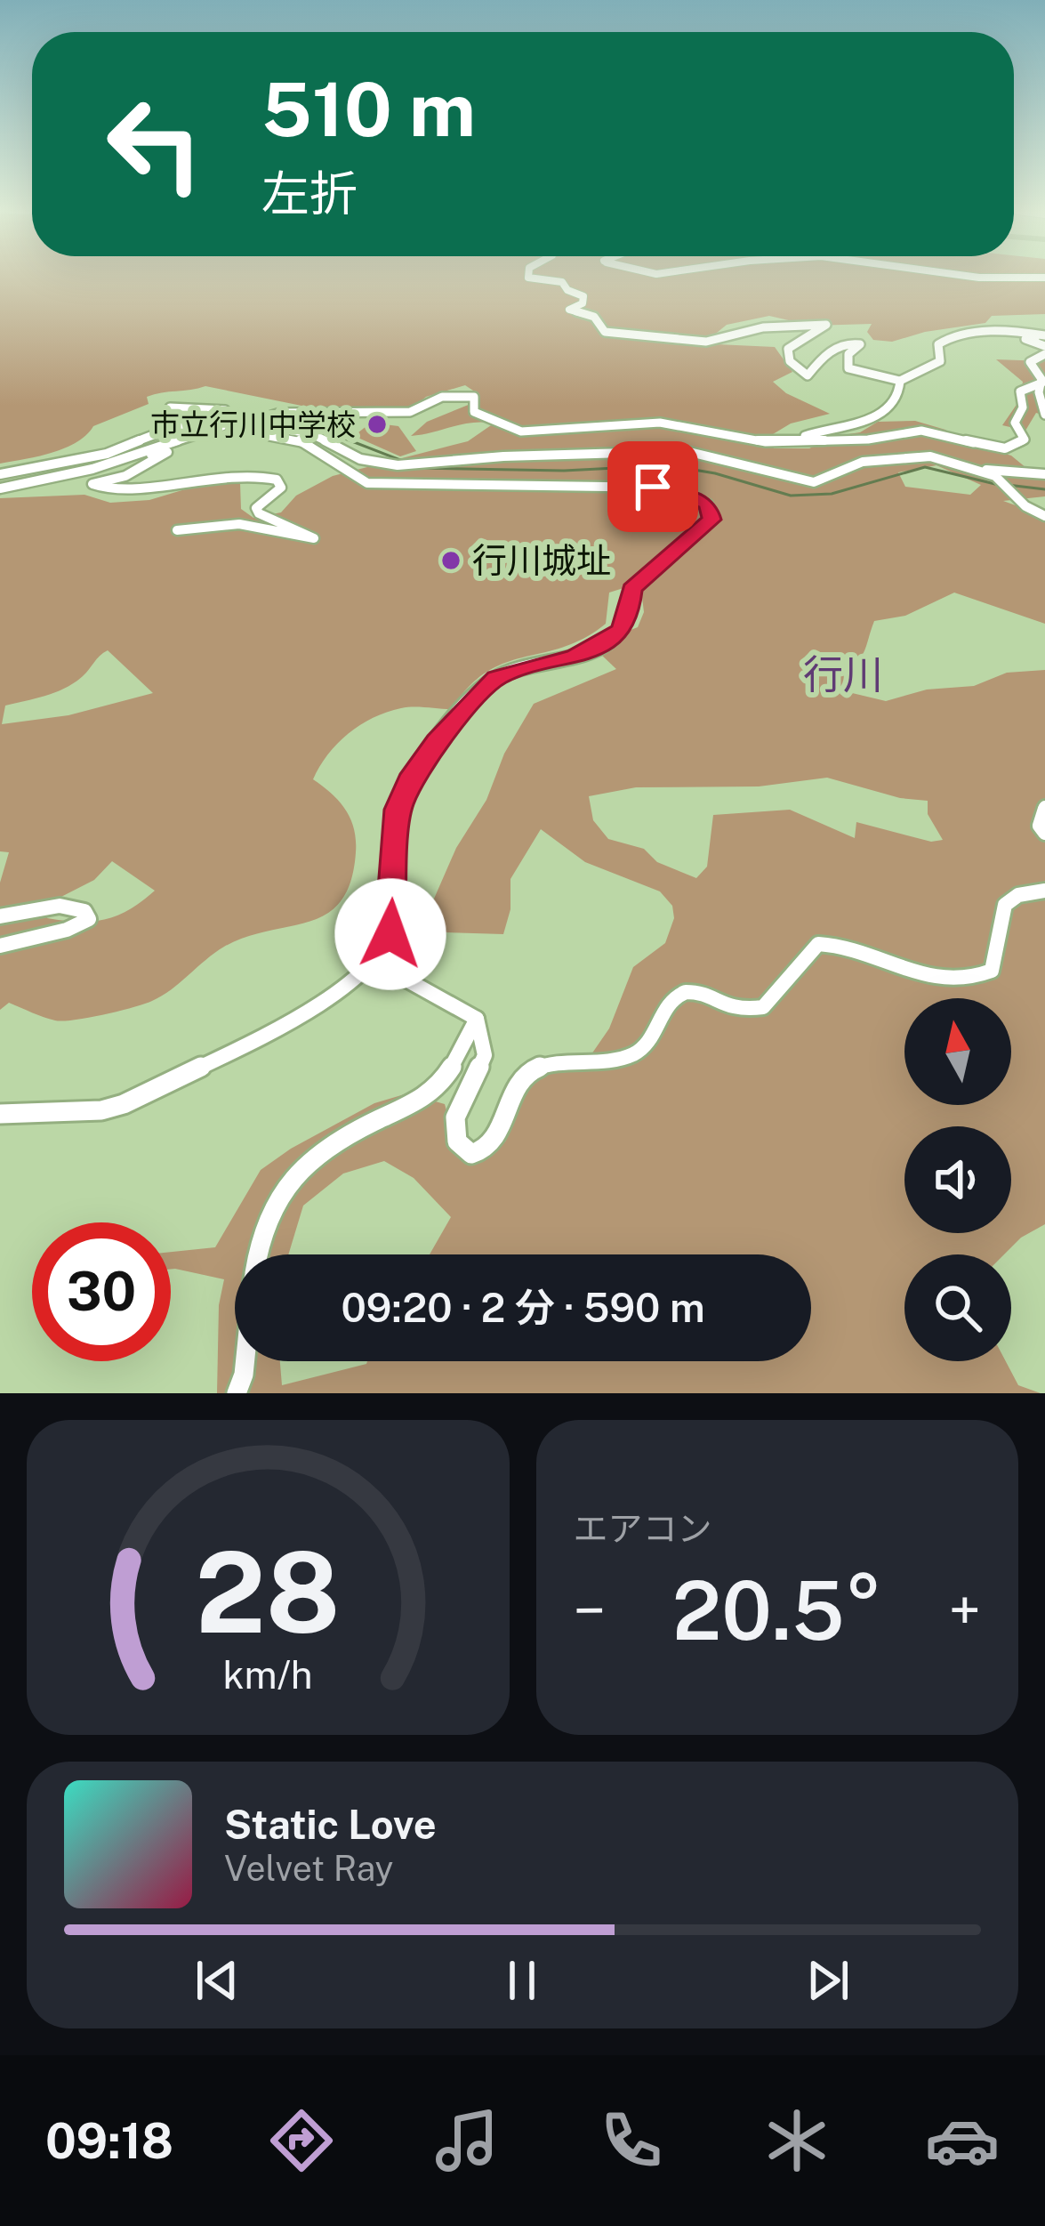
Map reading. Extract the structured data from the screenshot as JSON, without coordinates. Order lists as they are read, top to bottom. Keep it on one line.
{"districts":["行川"],"places":["市立行川中学校","行川城址"],"north":"top","page":{"turn":["510 m","左折"],"limit":"30","trip":"09:20 · 2 分 · 590 m","tile":"エアコン","heat":["−","20.5°","+"],"song":["Static Love","Velvet Ray"],"tabs":"09:18","gauge":["28","km/h"]}}
